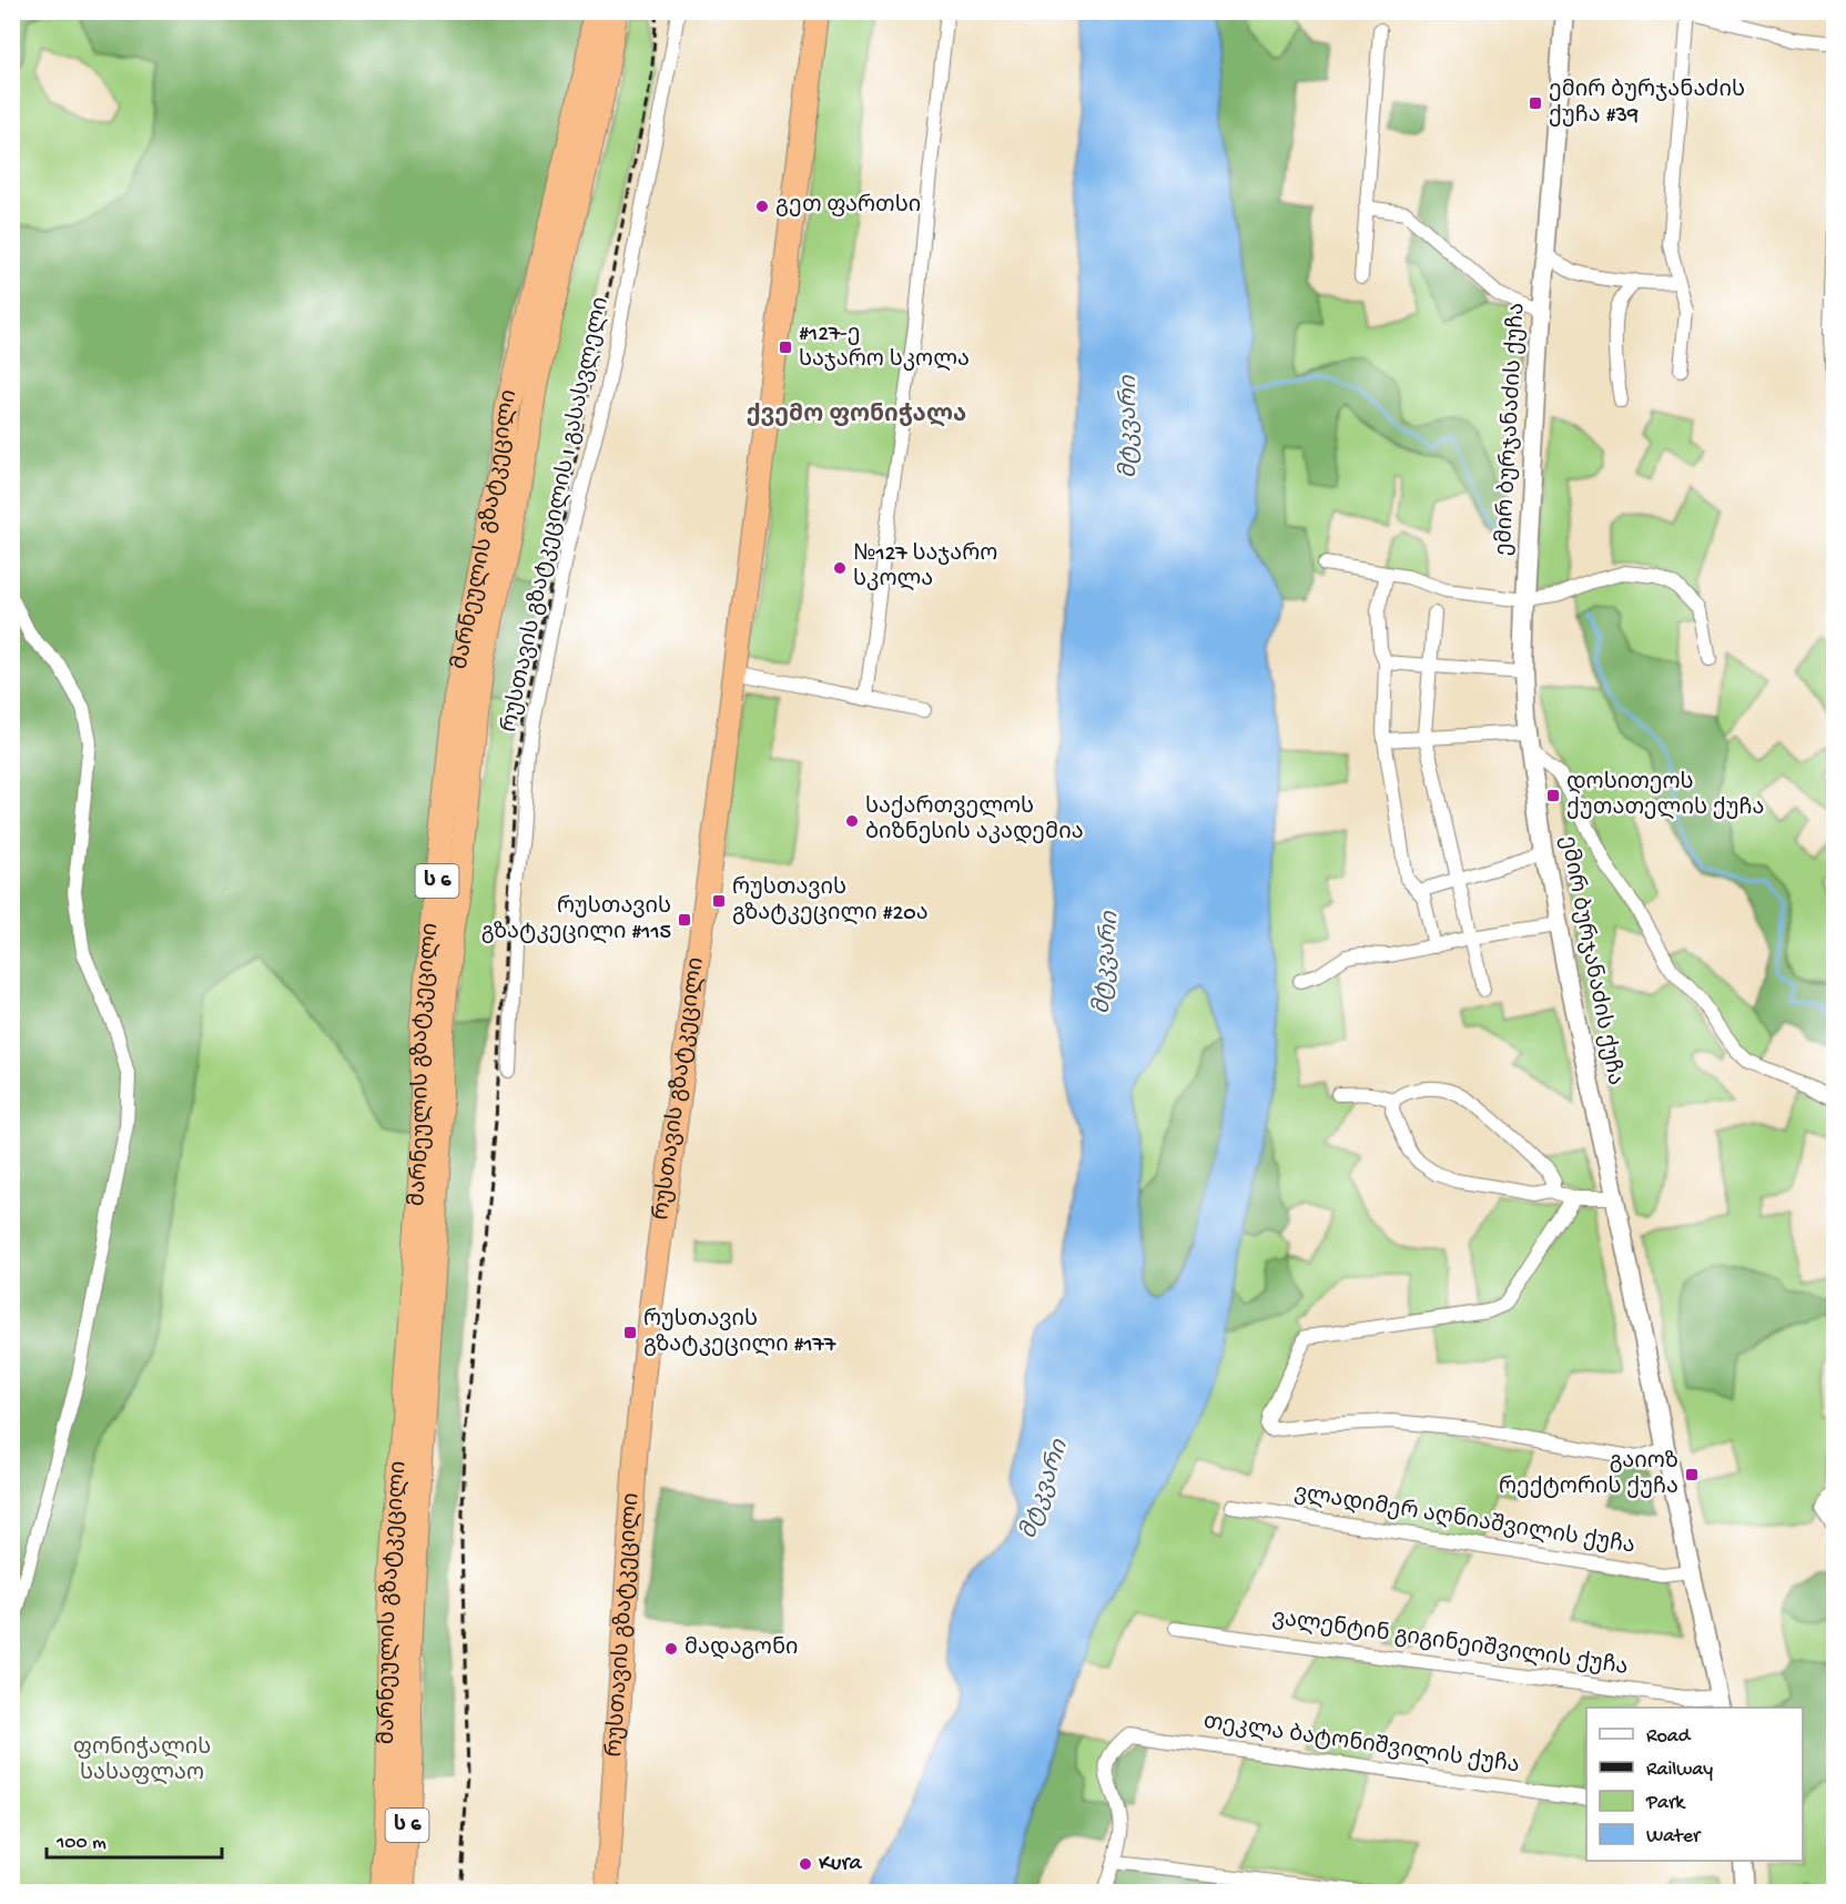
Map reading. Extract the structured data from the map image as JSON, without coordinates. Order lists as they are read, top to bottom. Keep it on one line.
{"streets":{"highway":["მარნეულის გზატკეცილი","ს 6","რუსთავის გზატკეცილი"],"street":["ემირ ბურჯანაძის ქუჩა","რუსთავის გზატკეცილის I გასასვლელი","ვლადიმერ აღნიაშვილის ქუჩა","ვალენტინ გიგინეიშვილის ქუჩა","თეკლა ბატონიშვილის ქუჩა"]},"crossings":[["ემირ ბურჯანაძის ქუჩა","ვლადიმერ აღნიაშვილის ქუჩა"],["ემირ ბურჯანაძის ქუჩა","ვალენტინ გიგინეიშვილის ქუჩა"]],"districts":["ქვემო ფონიჭალა"],"water":["მტკვარი"],"parks":["ფონიჭალის სასაფლაო"],"places":{"transit":["ემირ ბურჯანაძის ქუჩა #39","#127-ე საჯარო სკოლა","დოსითეოს ქუთათელის ქუჩა","რუსთავის გზატკეცილი #20ა","რუსთავის გზატკეცილი #115","რუსთავის გზატკეცილი #177","გაიოზ რექტორის ქუჩა"],"other":["გეთ ფართსი","№127 საჯარო სკოლა","საქართველოს ბიზნესის აკადემია","მადაგონი","Kura"]},"legend":["Road","Railway","Park","Water"],"scale_bar":"100 m"}
